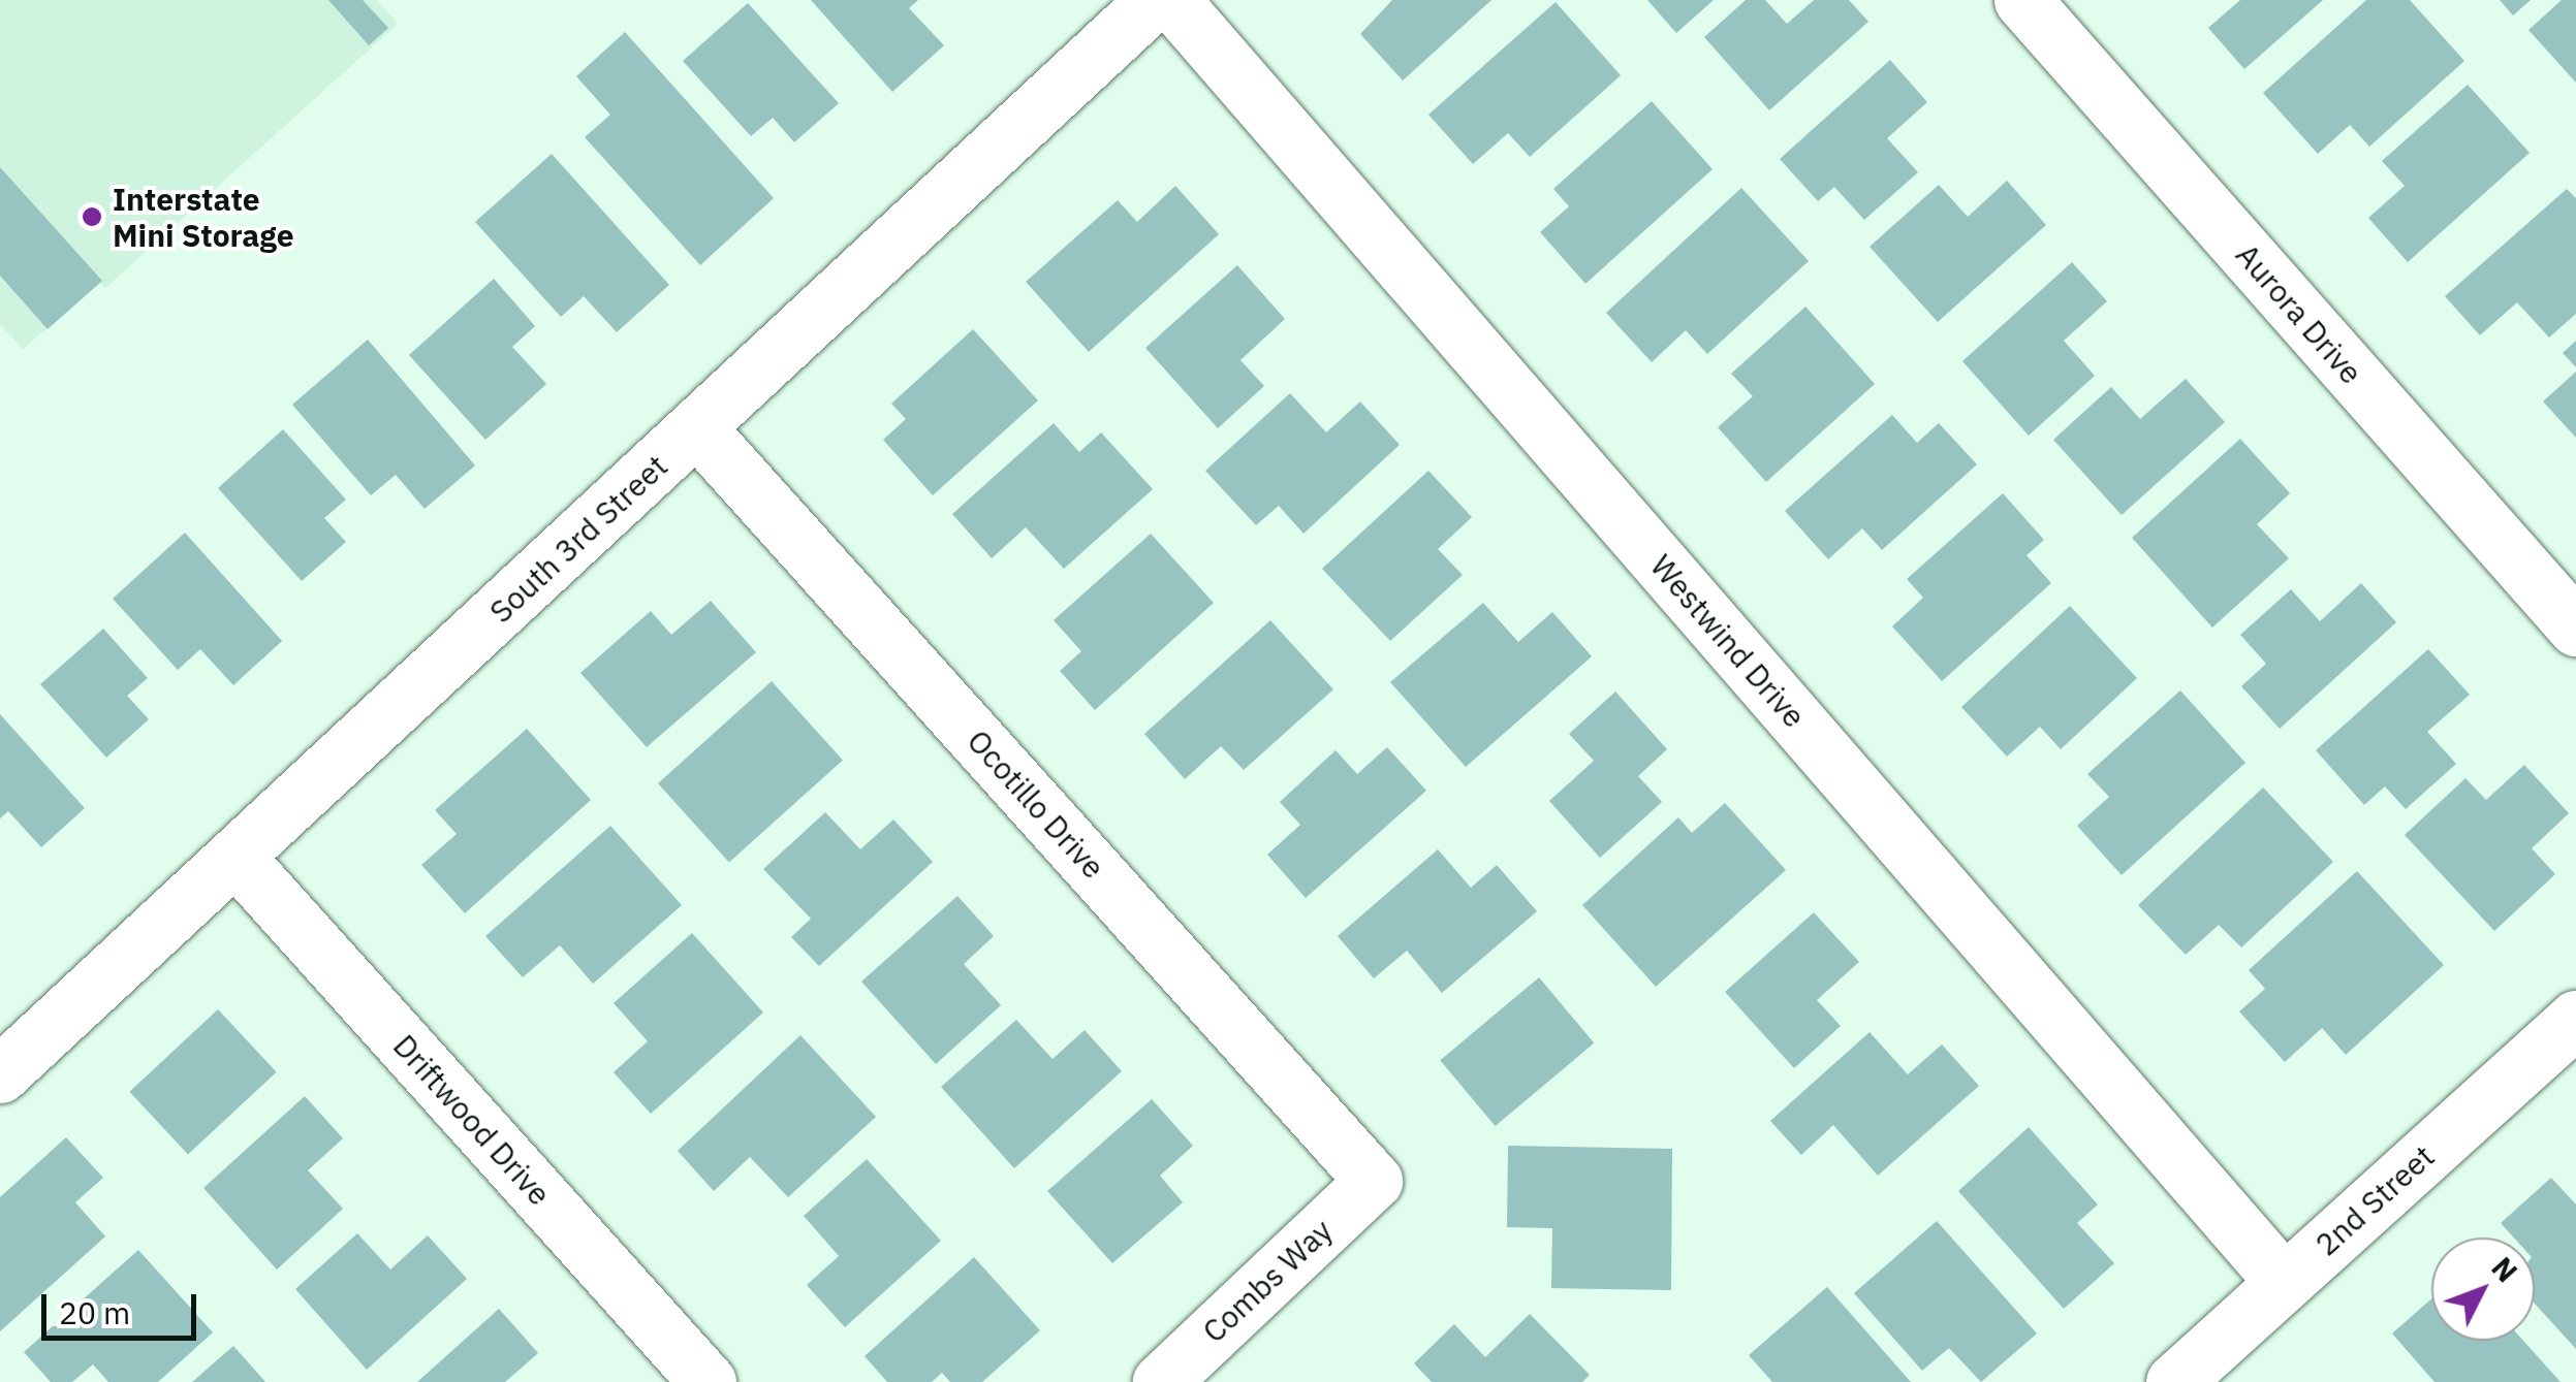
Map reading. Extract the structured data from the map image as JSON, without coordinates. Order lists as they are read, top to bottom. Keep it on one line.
{"streets":{"street":["Aurora Drive","South 3rd Street","Westwind Drive","Ocotillo Drive","Driftwood Drive","2nd Street","Combs Way"]},"crossings":[["South 3rd Street","Ocotillo Drive"],["South 3rd Street","Driftwood Drive"],["Westwind Drive","2nd Street"],["Ocotillo Drive","Combs Way"]],"places":["Interstate Mini Storage"],"scale_bar":"20 m","north":"top right"}
